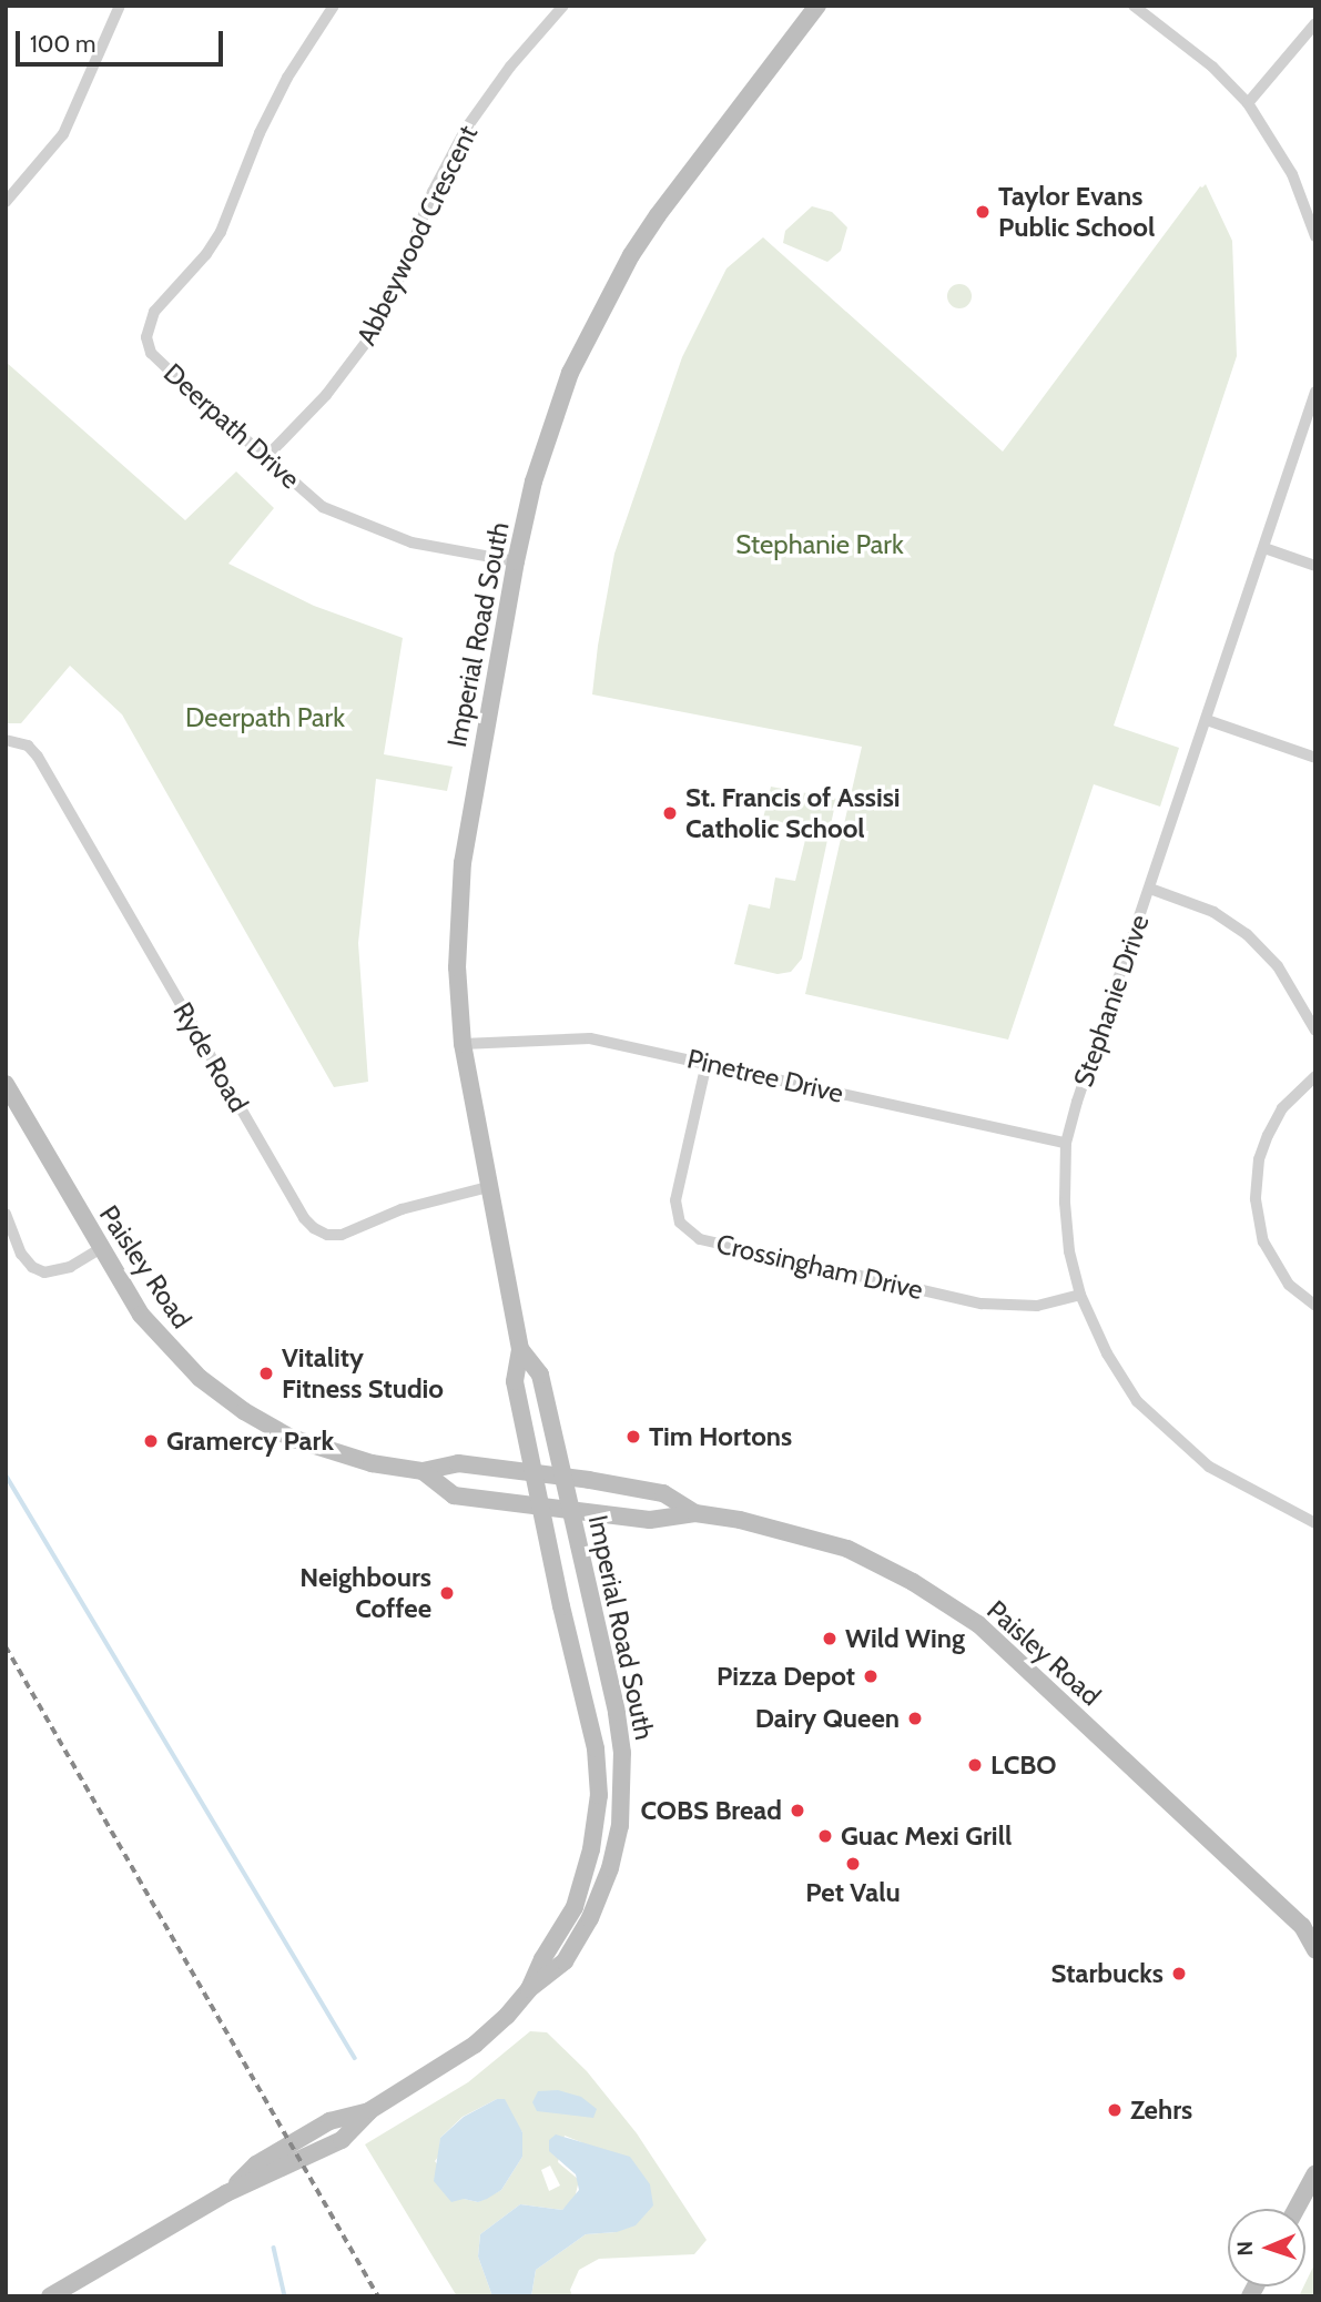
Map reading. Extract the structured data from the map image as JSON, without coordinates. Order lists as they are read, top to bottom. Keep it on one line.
{"streets":{"street":["Abbeywood Crescent","Deerpath Drive","Imperial Road South","Stephanie Drive","Ryde Road","Pinetree Drive","Paisley Road","Crossingham Drive"]},"crossings":[["Abbeywood Crescent","Deerpath Drive"],["Deerpath Drive","Imperial Road South"],["Imperial Road South","Ryde Road"],["Imperial Road South","Pinetree Drive"],["Imperial Road South","Paisley Road"],["Stephanie Drive","Pinetree Drive"],["Stephanie Drive","Crossingham Drive"],["Pinetree Drive","Crossingham Drive"]],"parks":["Stephanie Park","Deerpath Park"],"places":["Taylor Evans Public School","St. Francis of Assisi Catholic School","Vitality Fitness Studio","Tim Hortons","Gramercy Park","Neighbours Coffee","Wild Wing","Pizza Depot","Dairy Queen","LCBO","COBS Bread","Guac Mexi Grill","Pet Valu","Starbucks","Zehrs"],"scale_bar":"100 m","north":"left"}
